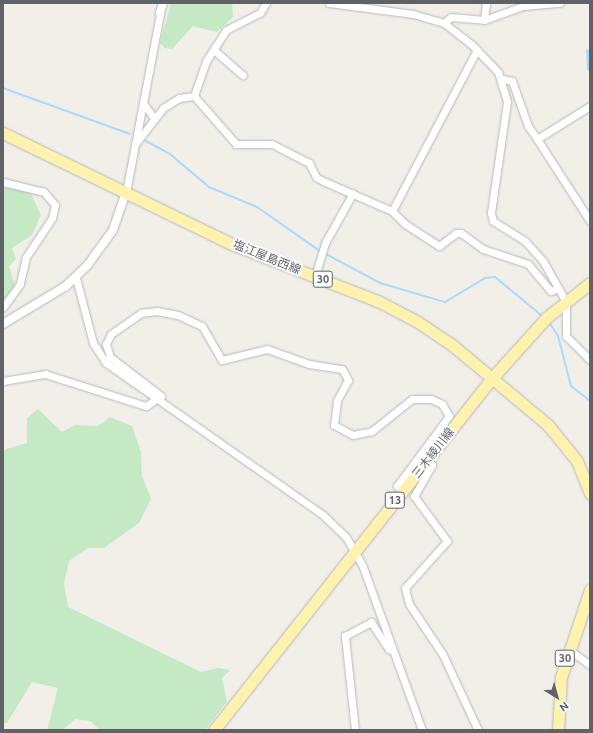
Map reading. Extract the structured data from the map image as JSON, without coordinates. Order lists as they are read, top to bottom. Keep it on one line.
{"streets":{"main road":["塩江屋島西線","30","三木綾川線","13"]},"crossings":[["塩江屋島西線","三木綾川線"]],"north":"bottom right"}
